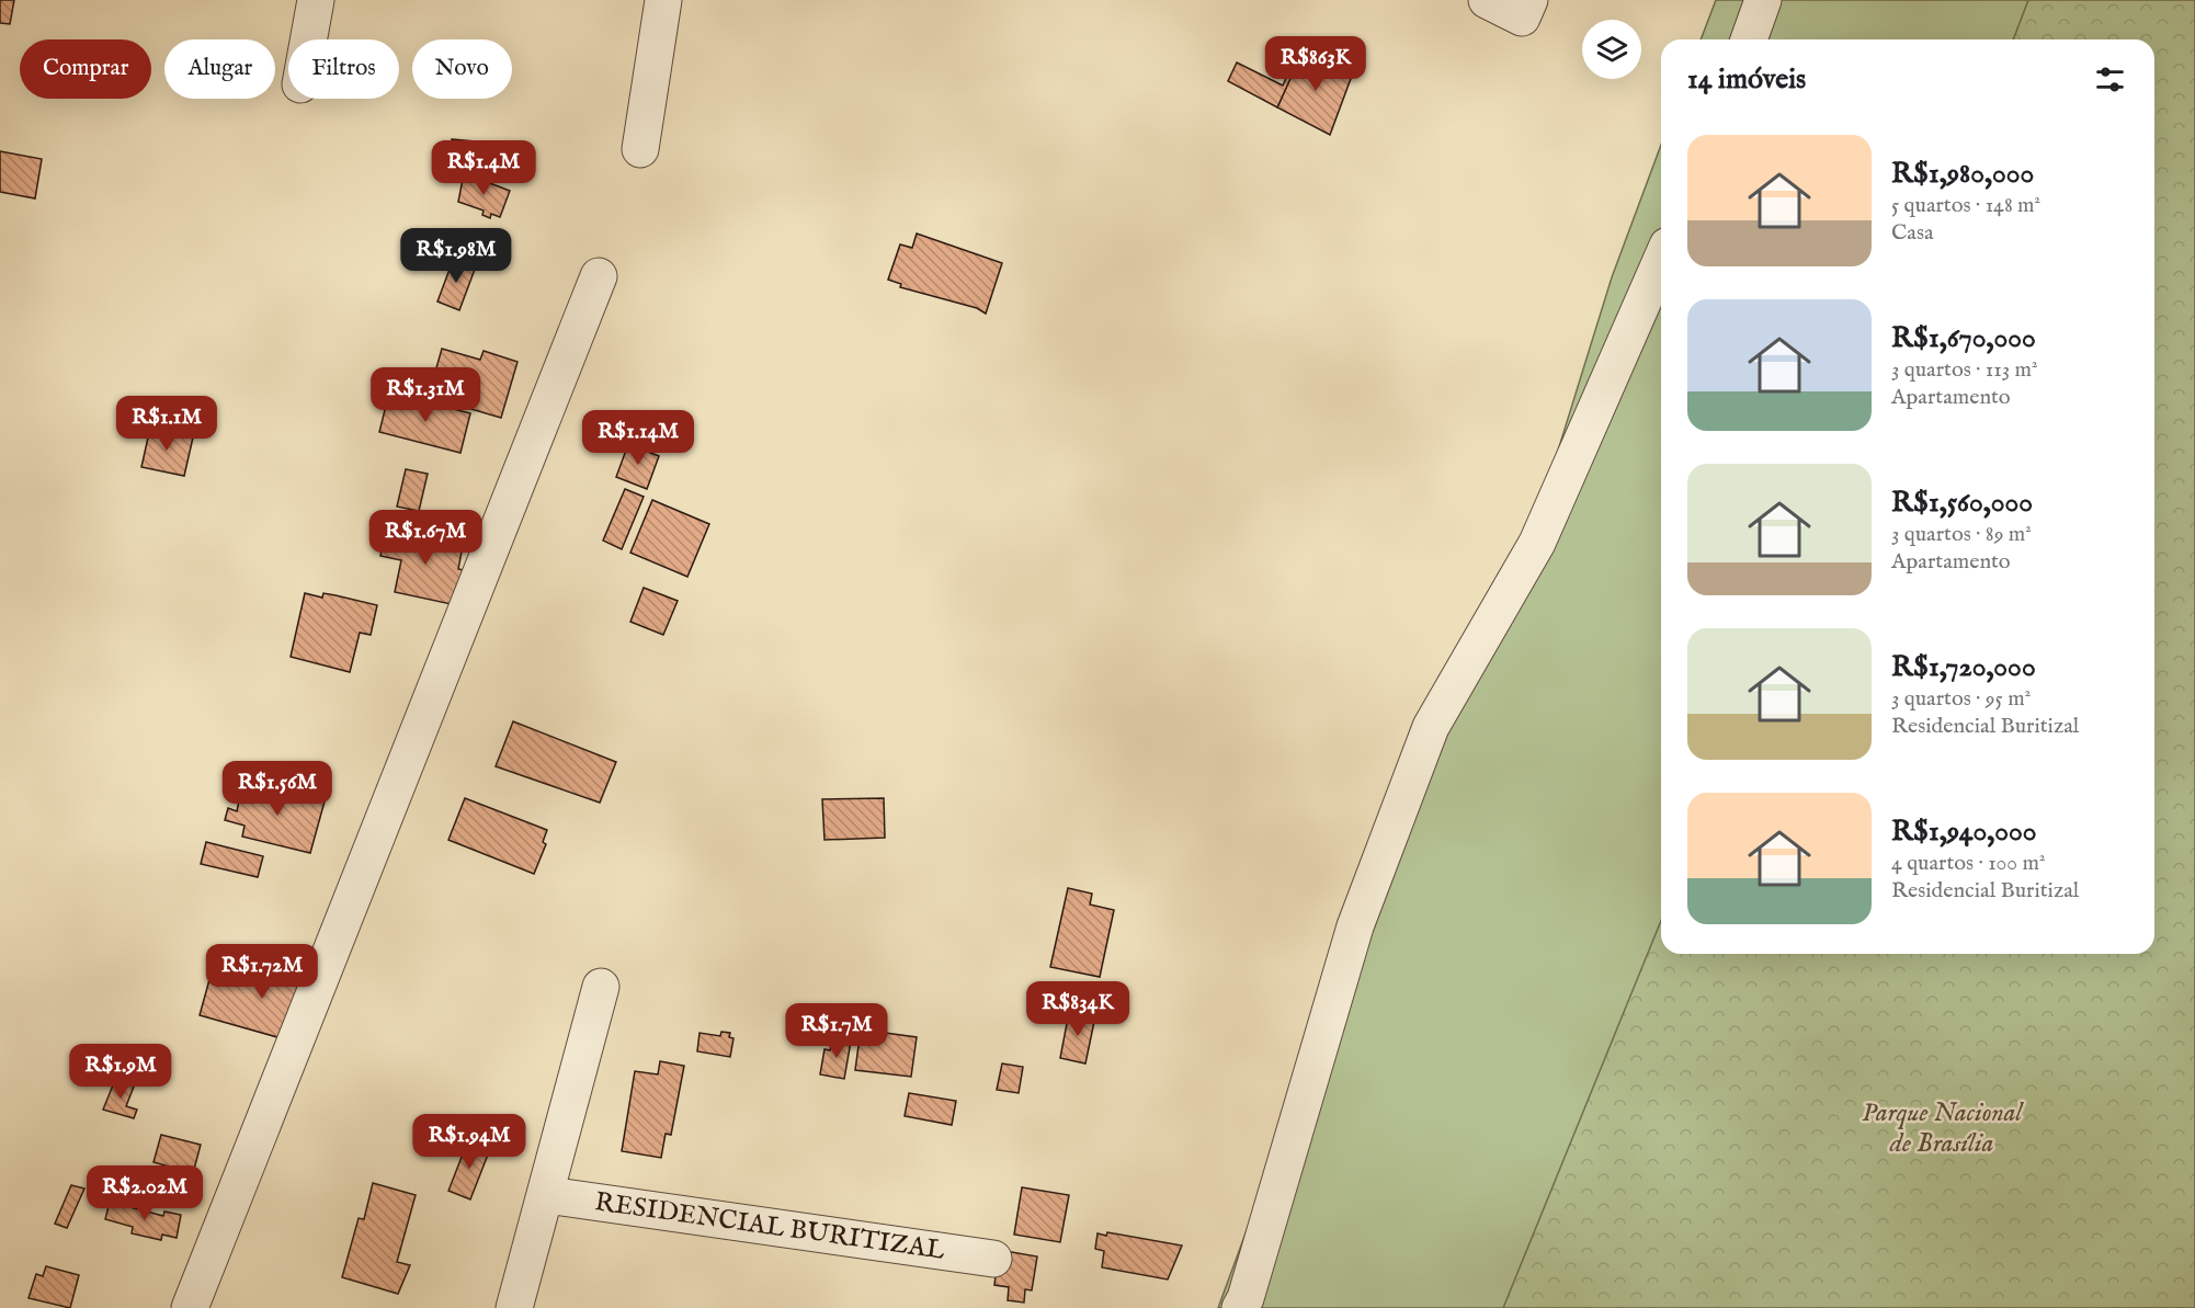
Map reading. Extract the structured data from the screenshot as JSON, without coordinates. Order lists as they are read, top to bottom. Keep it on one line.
{"streets":{"street":["RESIDENCIAL BURITIZAL"]},"parks":["Parque Nacional de Brasília"],"page":{"price":["R$863K","R$1.4M","R$1.98M","R$1.31M","R$1.1M","R$1.14M","R$1.67M","R$1.56M","R$1.72M","R$834K","R$1.7M","R$1.9M","R$1.94M","R$2.02M"],"chip":["Comprar","Alugar","Filtros","Novo"],"heading":"14 imóveis","list":[{"name":"R$1,980,000","note":"5 quartos · 148 m² · Casa"},{"name":"R$1,670,000","note":"3 quartos · 113 m² · Apartamento"},{"name":"R$1,560,000","note":"3 quartos · 89 m² · Apartamento"},{"name":"R$1,720,000","note":"3 quartos · 95 m² · Residencial Buritizal"},{"name":"R$1,940,000","note":"4 quartos · 100 m² · Residencial Buritizal"}]}}
